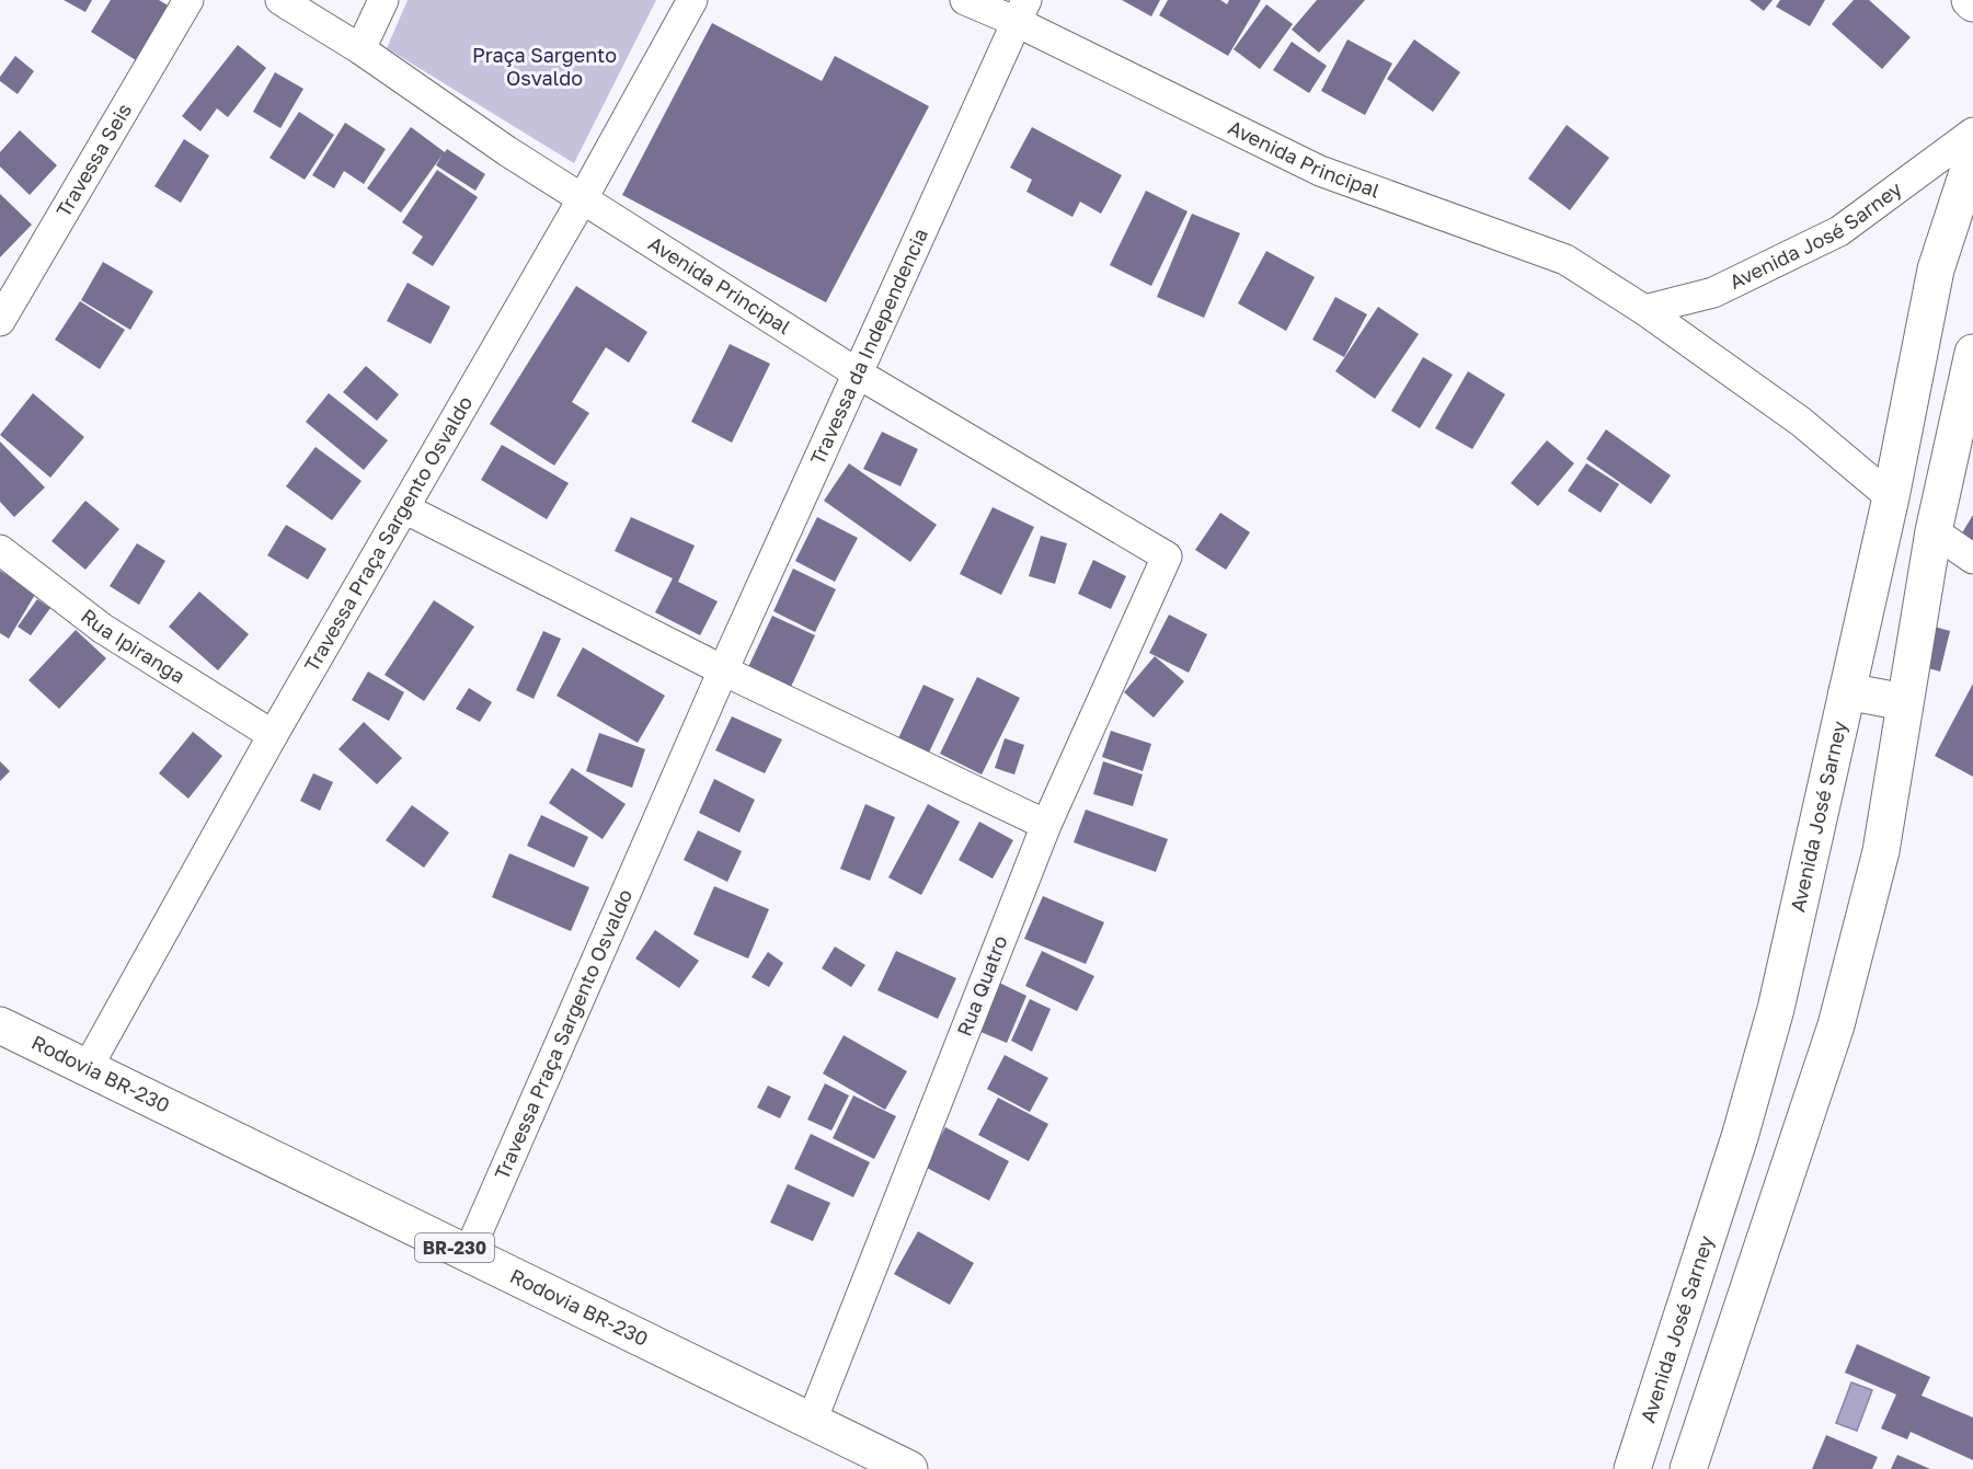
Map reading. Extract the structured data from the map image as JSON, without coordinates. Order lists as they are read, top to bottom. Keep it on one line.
{"streets":{"main road":["Avenida José Sarney","Rodovia BR-230","BR-230"],"street":["Avenida Principal","Travessa Seis","Travessa da Independencia","Travessa Praça Sargento Osvaldo","Rua Ipiranga","Rua Quatro"]},"crossings":[["Avenida Principal","Avenida José Sarney"],["Avenida Principal","Travessa da Independencia"],["Avenida Principal","Travessa Praça Sargento Osvaldo"],["Avenida Principal","Rua Quatro"],["Travessa da Independencia","Travessa Praça Sargento Osvaldo"],["Travessa Praça Sargento Osvaldo","Rua Ipiranga"],["Travessa Praça Sargento Osvaldo","Rodovia BR-230"],["Rua Quatro","Rodovia BR-230"]],"parks":["Praça Sargento Osvaldo"]}
